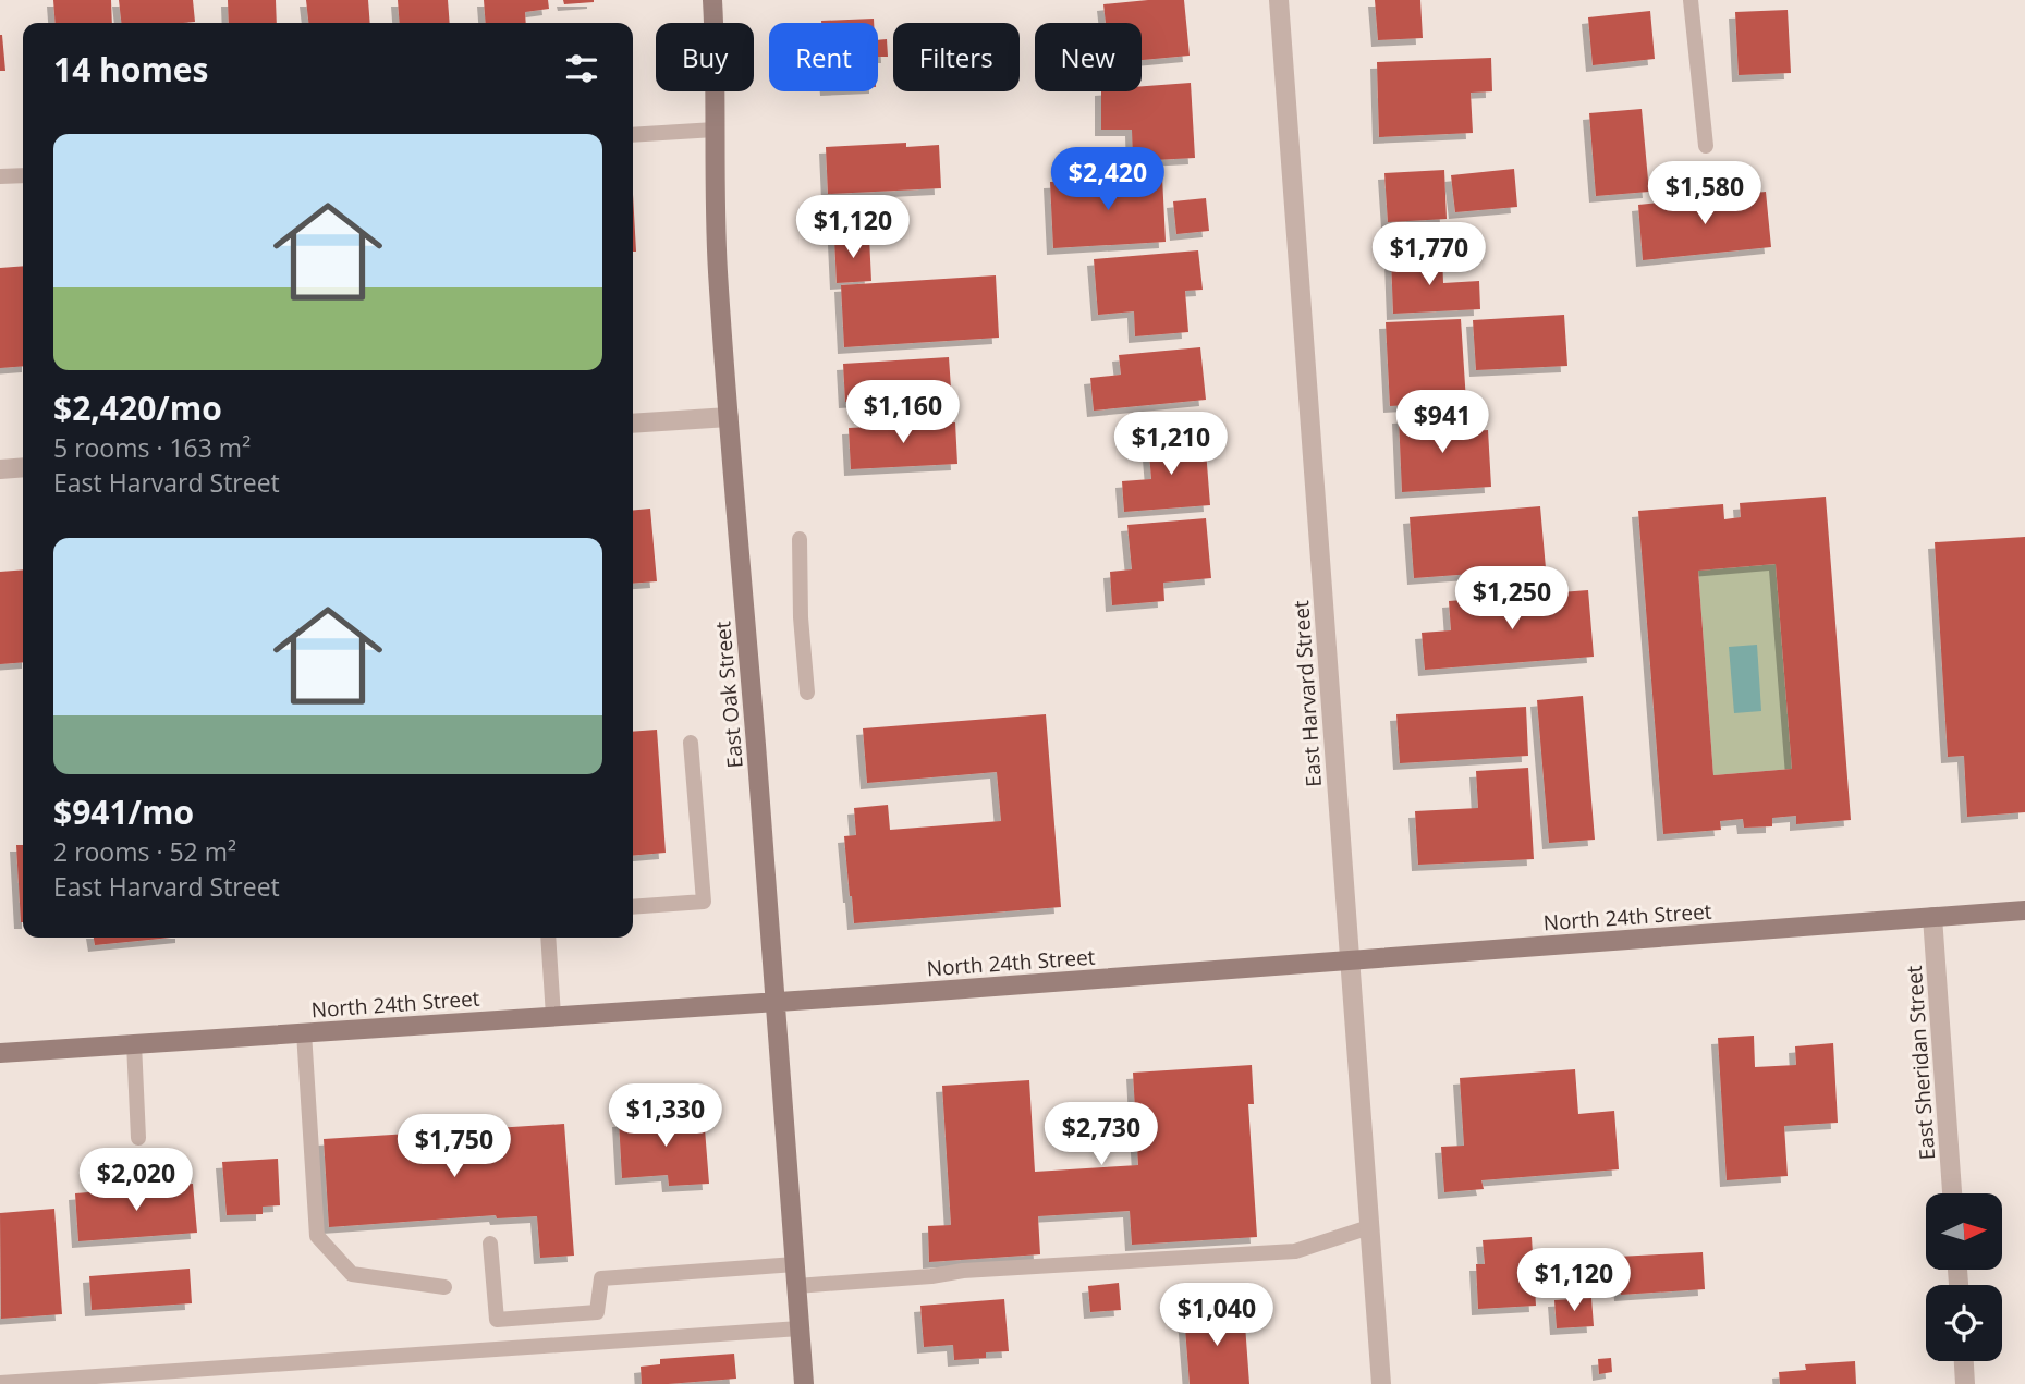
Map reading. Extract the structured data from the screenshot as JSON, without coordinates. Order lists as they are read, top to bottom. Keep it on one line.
{"streets":{"main road":["East Oak Street","North 24th Street"],"street":["East Harvard Street","East Sheridan Street"]},"crossings":[["East Harvard Street","North 24th Street"],["East Oak Street","North 24th Street"],["North 24th Street","East Sheridan Street"]],"north":"right","page":{"chip":["Buy","Rent","Filters","New"],"heading":"14 homes","list":[{"name":"$2,420/mo","note":"5 rooms · 163 m² · East Harvard Street"},{"name":"$941/mo","note":"2 rooms · 52 m² · East Harvard Street"}],"price":["$2,420","$1,580","$1,120","$1,770","$1,160","$941","$1,210","$1,250","$1,330","$2,730","$1,750","$2,020","$1,120","$1,040"]}}
